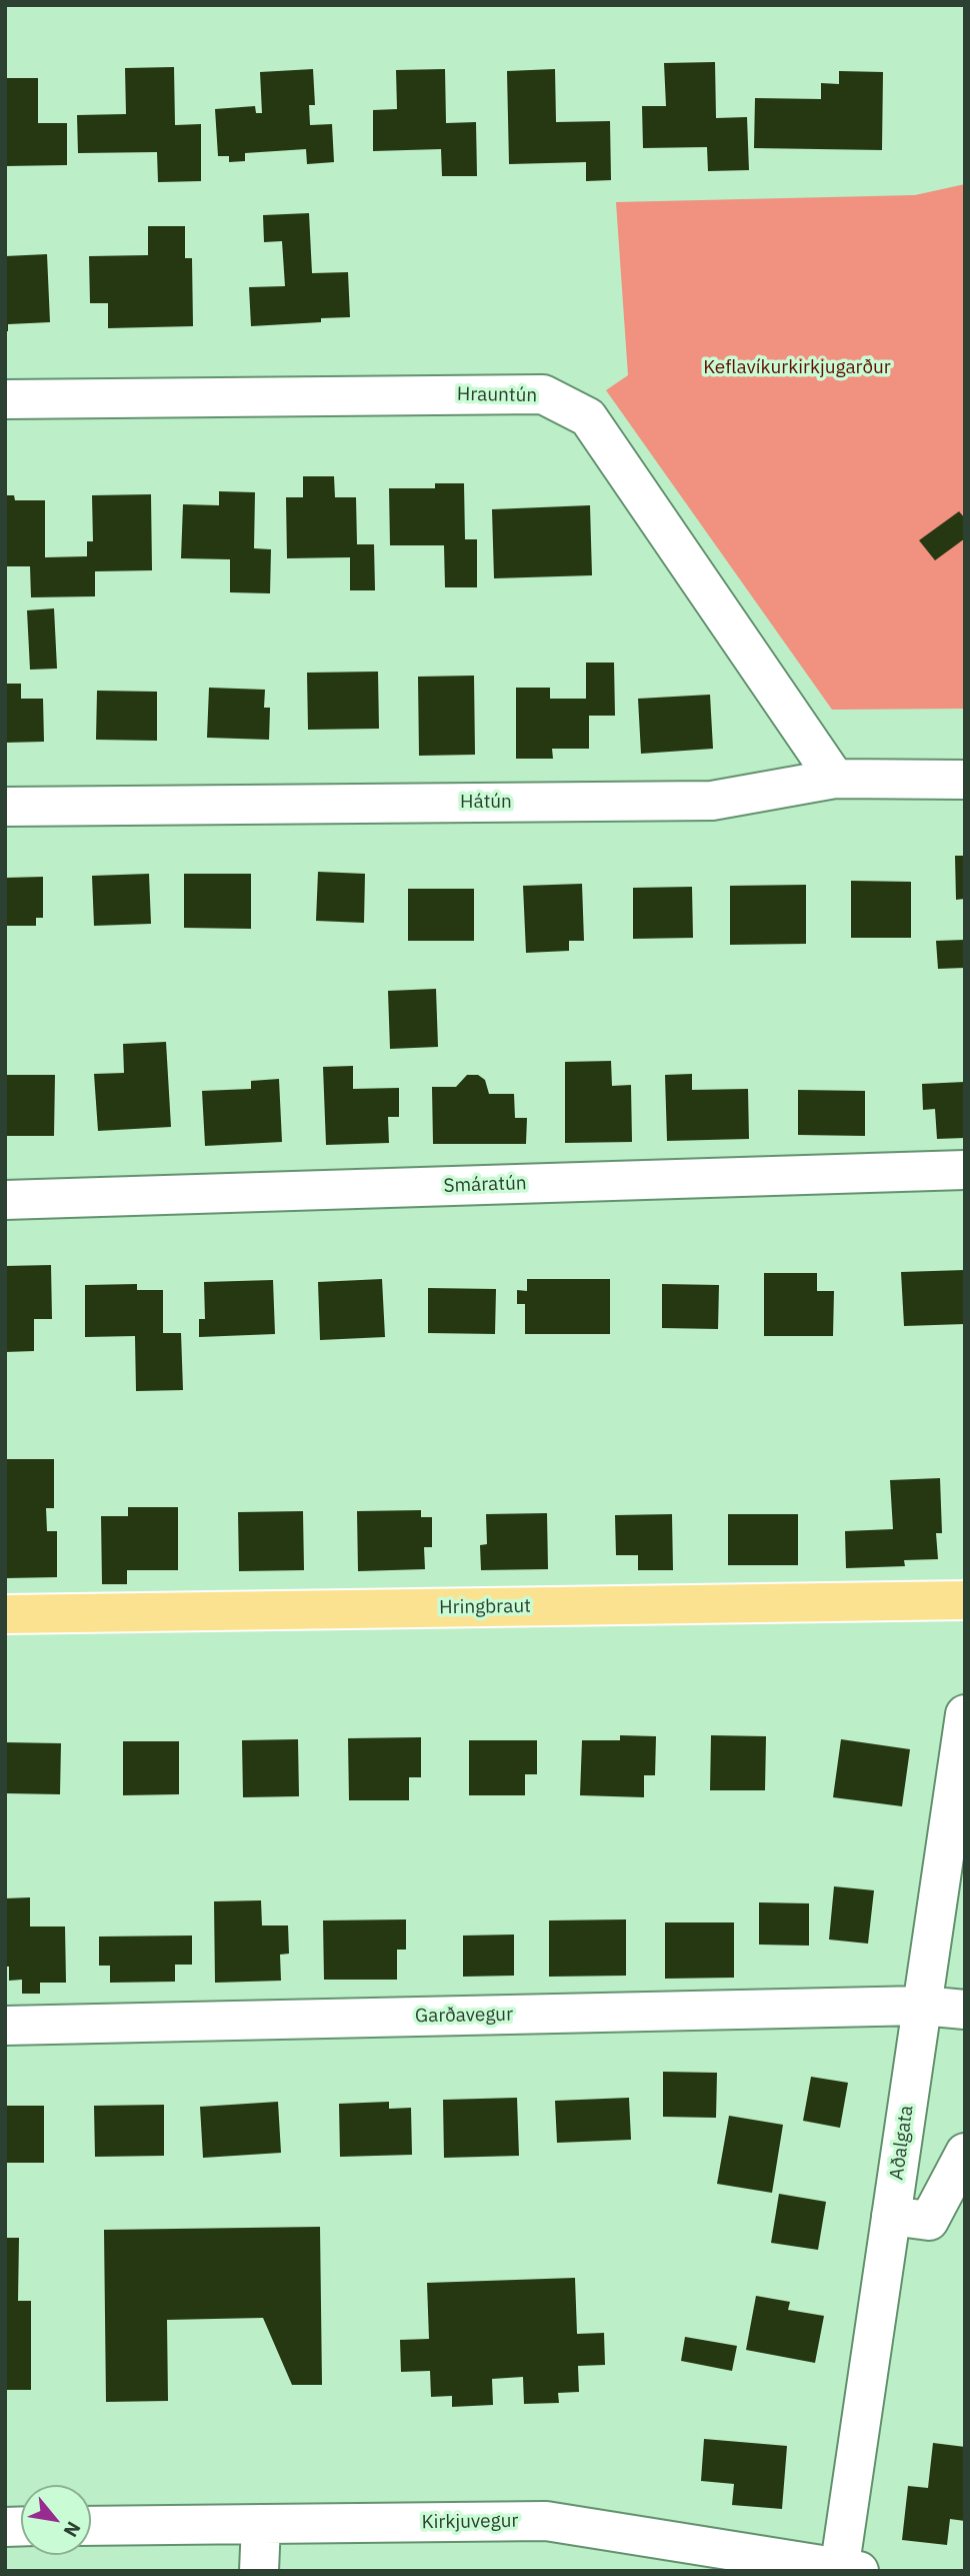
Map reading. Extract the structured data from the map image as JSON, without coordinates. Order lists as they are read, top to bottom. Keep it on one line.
{"streets":{"main road":["Hringbraut"],"street":["Hrauntún","Hátún","Smáratún","Garðavegur","Aðalgata","Kirkjuvegur"]},"crossings":[["Hrauntún","Hátún"],["Garðavegur","Aðalgata"],["Aðalgata","Kirkjuvegur"]],"parks":["Keflavíkurkirkjugarður"],"north":"bottom right"}
